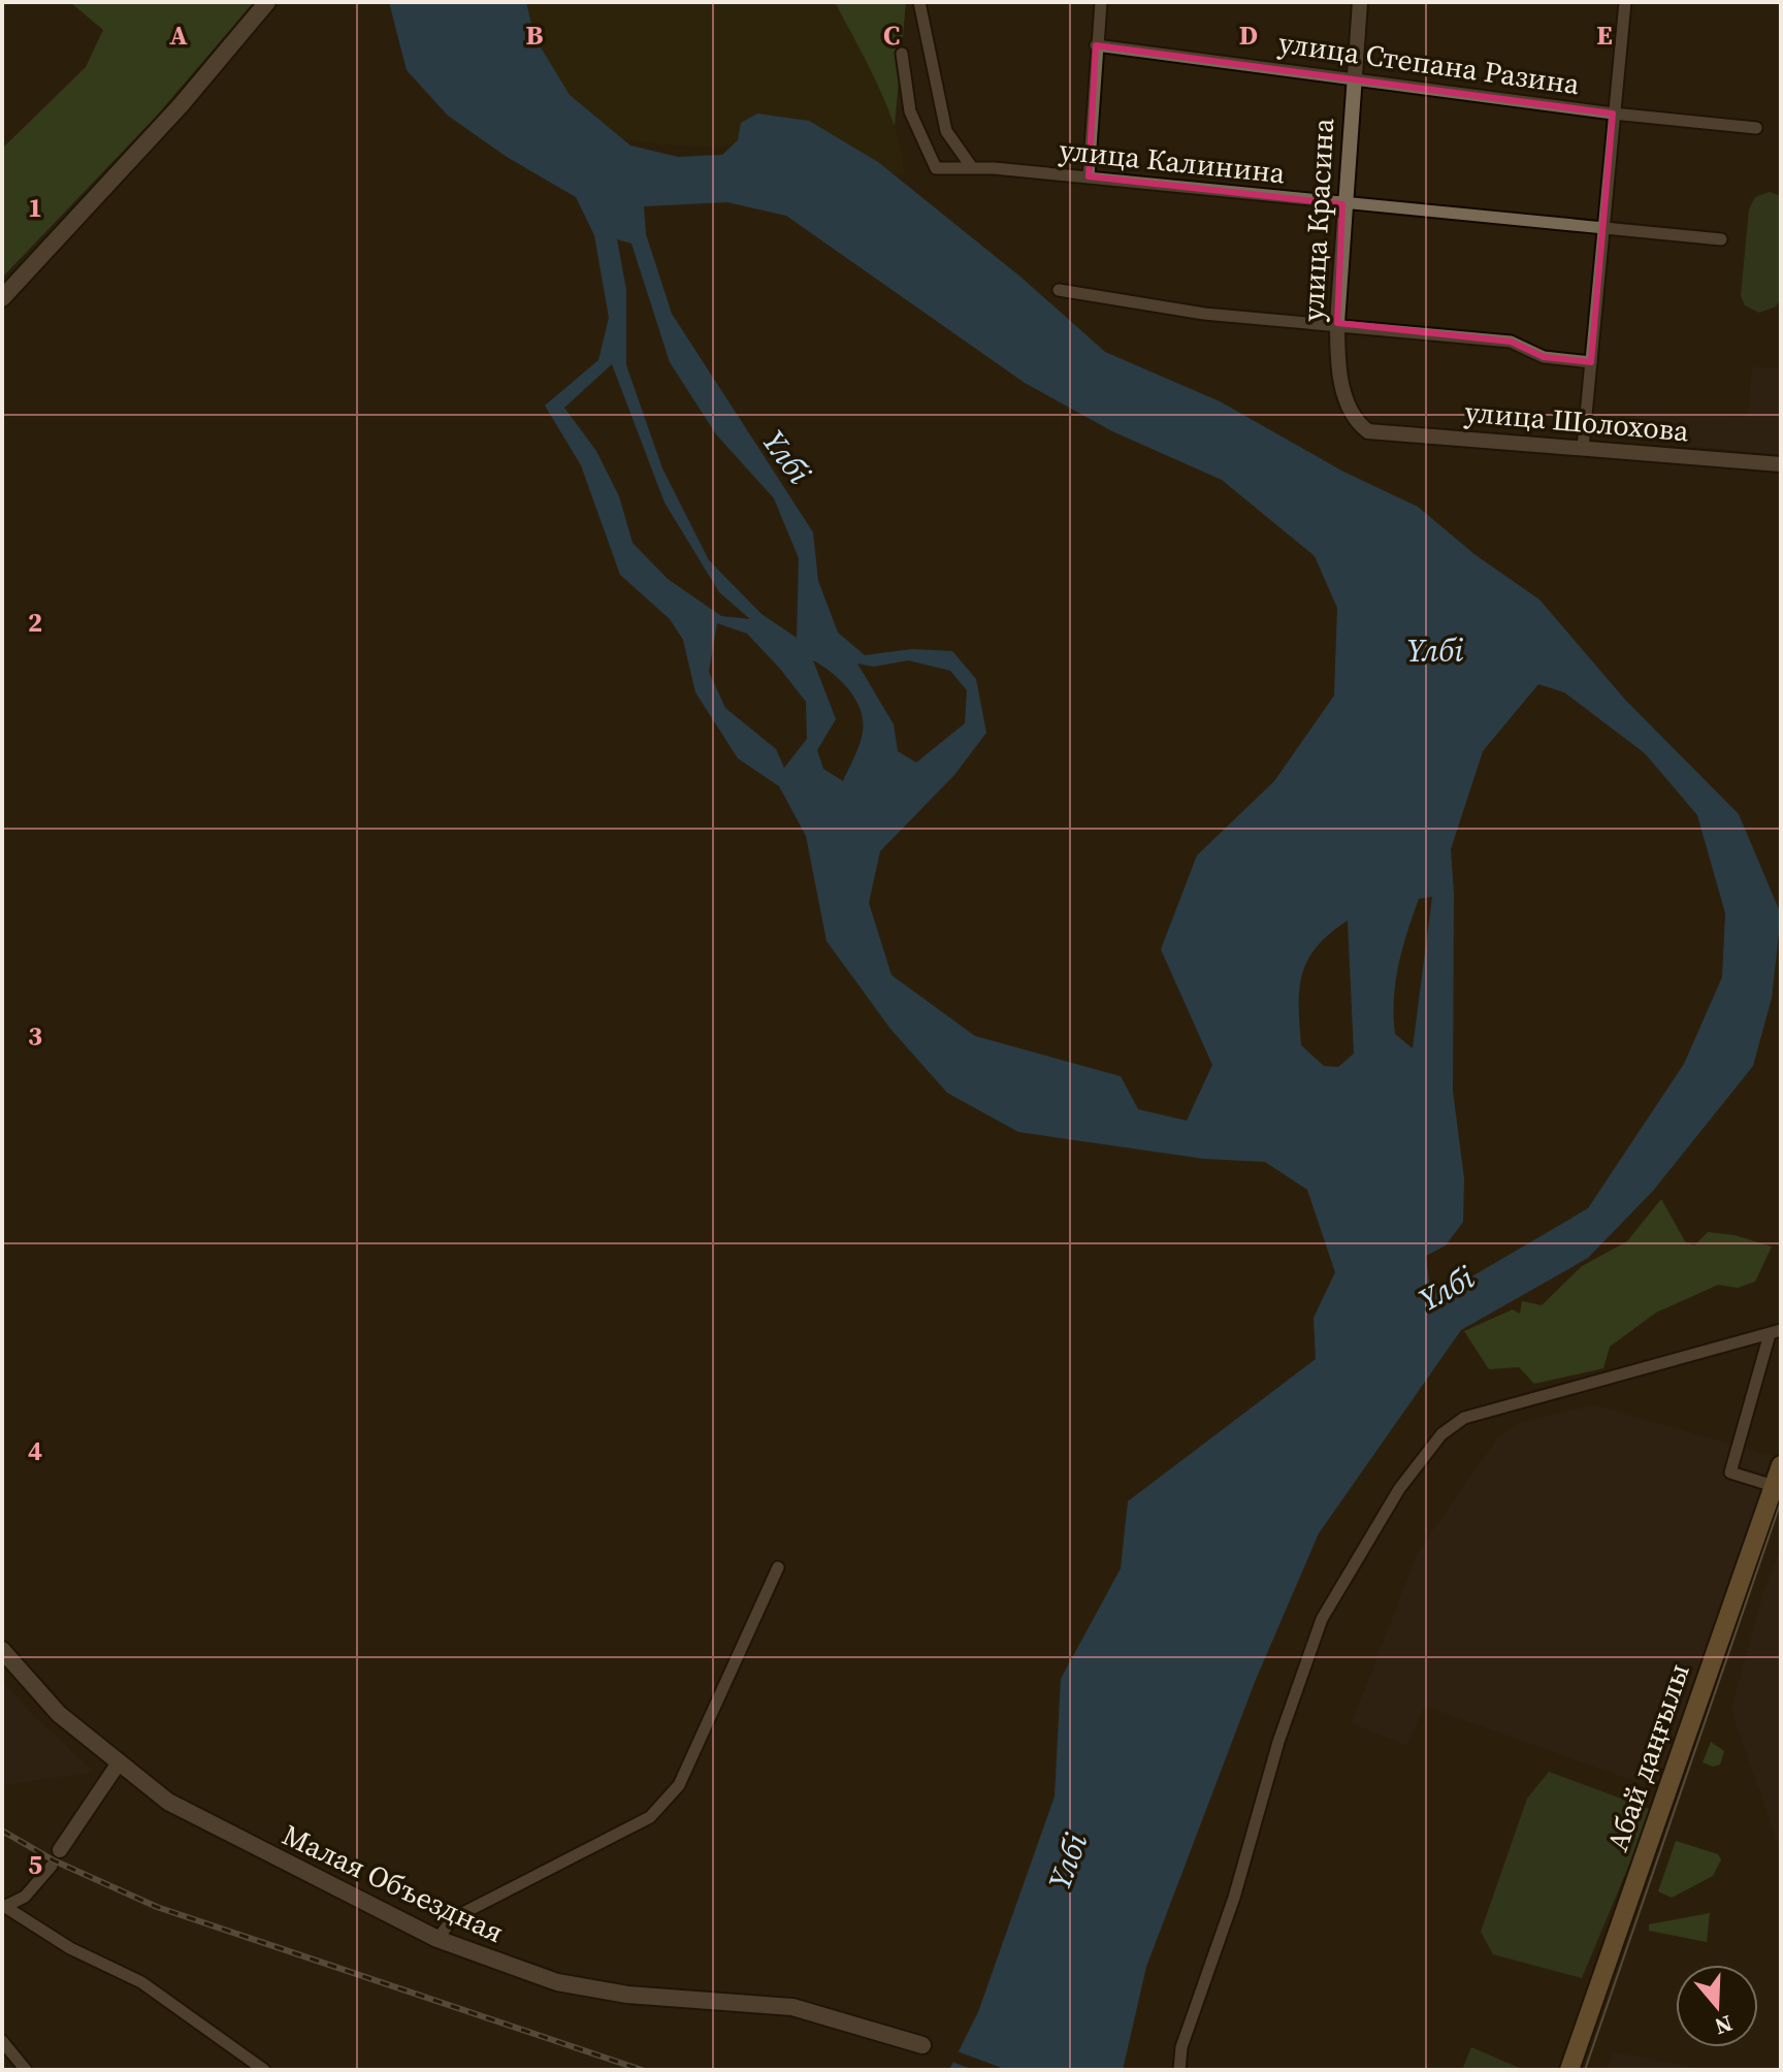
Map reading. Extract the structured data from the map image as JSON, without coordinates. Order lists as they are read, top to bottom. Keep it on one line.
{"streets":{"main road":["Абай даңғылы","Малая Объездная"],"street":["улица Степана Разина","улица Калинина","улица Красина","улица Шолохова"]},"crossings":[["улица Степана Разина","улица Красина"],["улица Калинина","улица Красина"],["улица Красина","улица Шолохова"]],"water":["Үлбі"],"north":"bottom","grid":{"columns":["A","B","C","D","E"],"rows":["1","2","3","4","5"]}}
